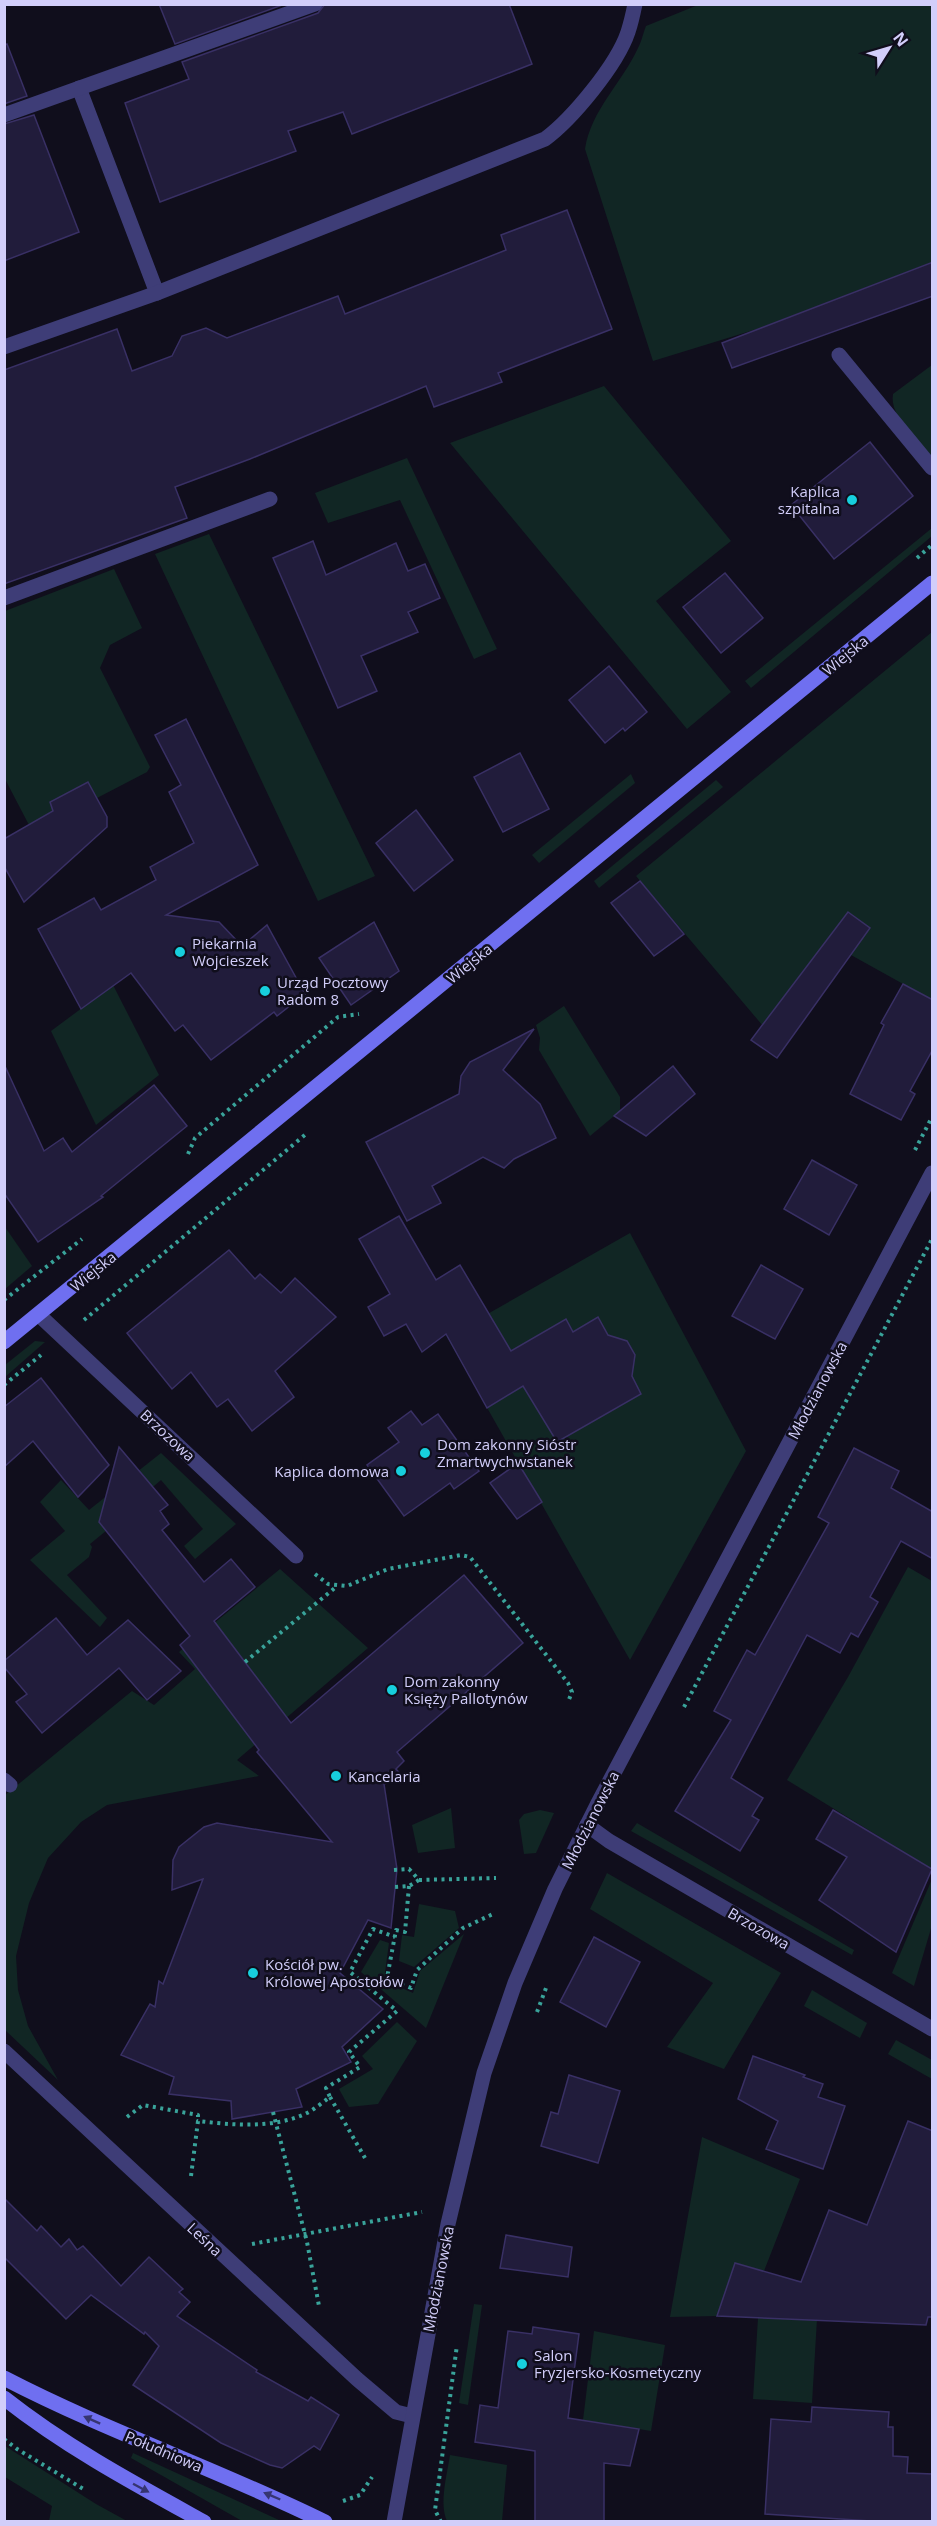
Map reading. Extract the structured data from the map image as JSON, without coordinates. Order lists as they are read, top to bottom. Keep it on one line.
{"streets":{"street":["Wiejska","Młodzianowska","Brzozowa","Leśna","Południowa"]},"crossings":[["Wiejska","Brzozowa"],["Młodzianowska","Brzozowa"],["Młodzianowska","Leśna"]],"places":["Kaplica szpitalna","Piekarnia Wojcieszek","Urząd Pocztowy Radom 8","Dom zakonny Sióstr Zmartwychwstanek","Kaplica domowa","Dom zakonny Księży Pallotynów","Kancelaria","Kościół pw. Królowej Apostołów","Salon Fryzjersko-Kosmetyczny"],"north":"top right"}
